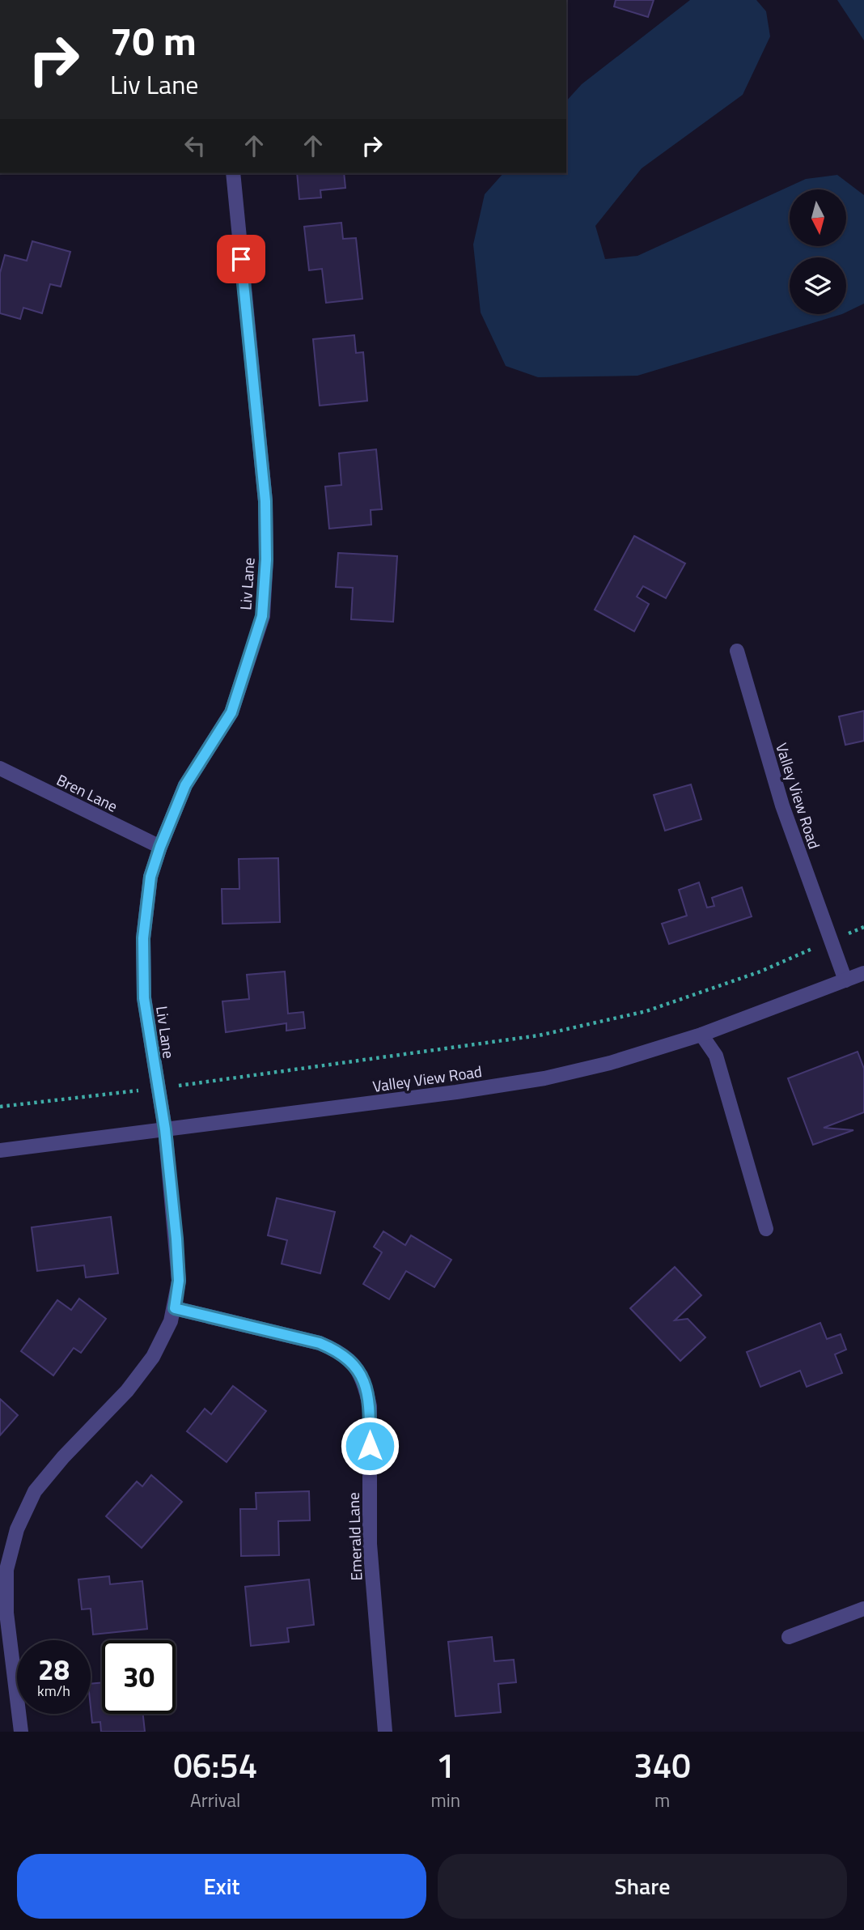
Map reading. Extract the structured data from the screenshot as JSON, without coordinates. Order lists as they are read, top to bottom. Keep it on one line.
{"streets":{"street":["Liv Lane","Bren Lane","Valley View Road","Emerald Lane"]},"crossings":[["Liv Lane","Bren Lane"],["Liv Lane","Valley View Road"],["Liv Lane","Emerald Lane"]],"north":"bottom","page":{"turn":["70 m","Liv Lane"],"speed":"28 km/h","limit":"30","eta":["06:54","Arrival","1","min","340","m"],"buttons":["Exit","Share"]}}
